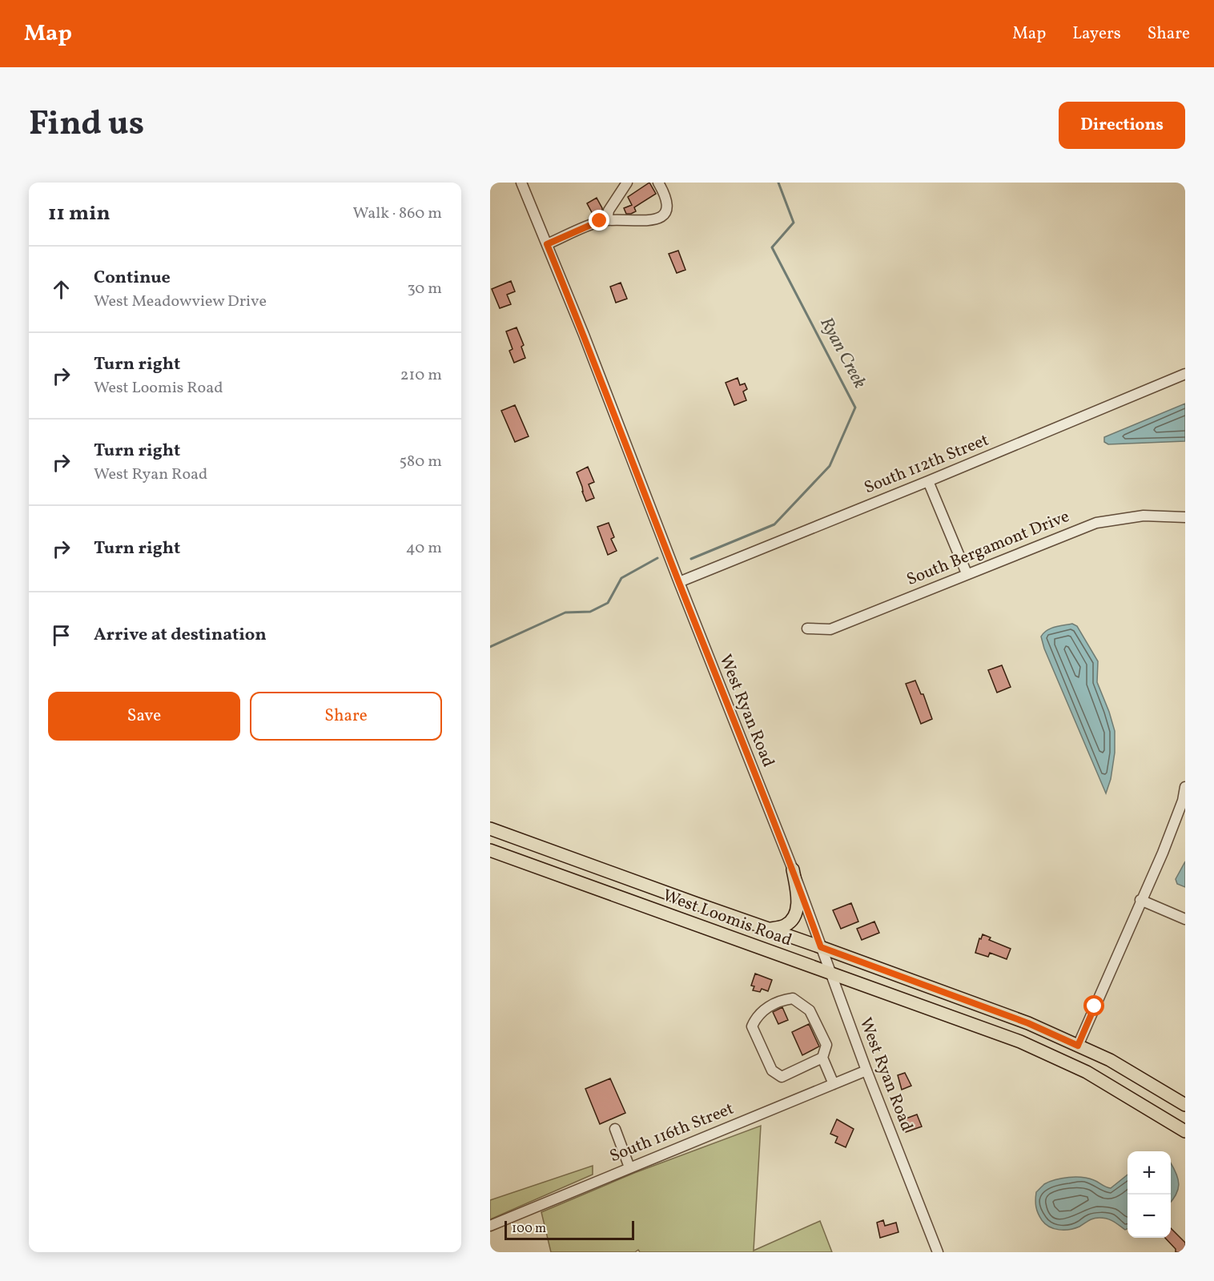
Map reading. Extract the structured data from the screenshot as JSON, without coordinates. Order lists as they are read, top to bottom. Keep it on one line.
{"streets":{"main road":["West Loomis Road"],"street":["South 112th Street","South Bergamont Drive","West Ryan Road","South 116th Street"]},"crossings":[["South 112th Street","West Ryan Road"],["West Ryan Road","West Loomis Road"],["West Ryan Road","South 116th Street"]],"water":["Ryan Creek"],"scale_bar":"100 m","page":{"header":"Map","nav":["Map","Layers","Share"],"title":"Find us","buttons":["Directions",["Save","Share"]],"heading":["11 min","Walk · 860 m"],"list":[["Continue","West Meadowview Drive","30 m"],["Turn right","West Loomis Road","210 m"],["Turn right","West Ryan Road","580 m"],["Turn right","40 m"],"Arrive at destination"],"map_buttons":["+","−"],"scale":"100 m"}}
